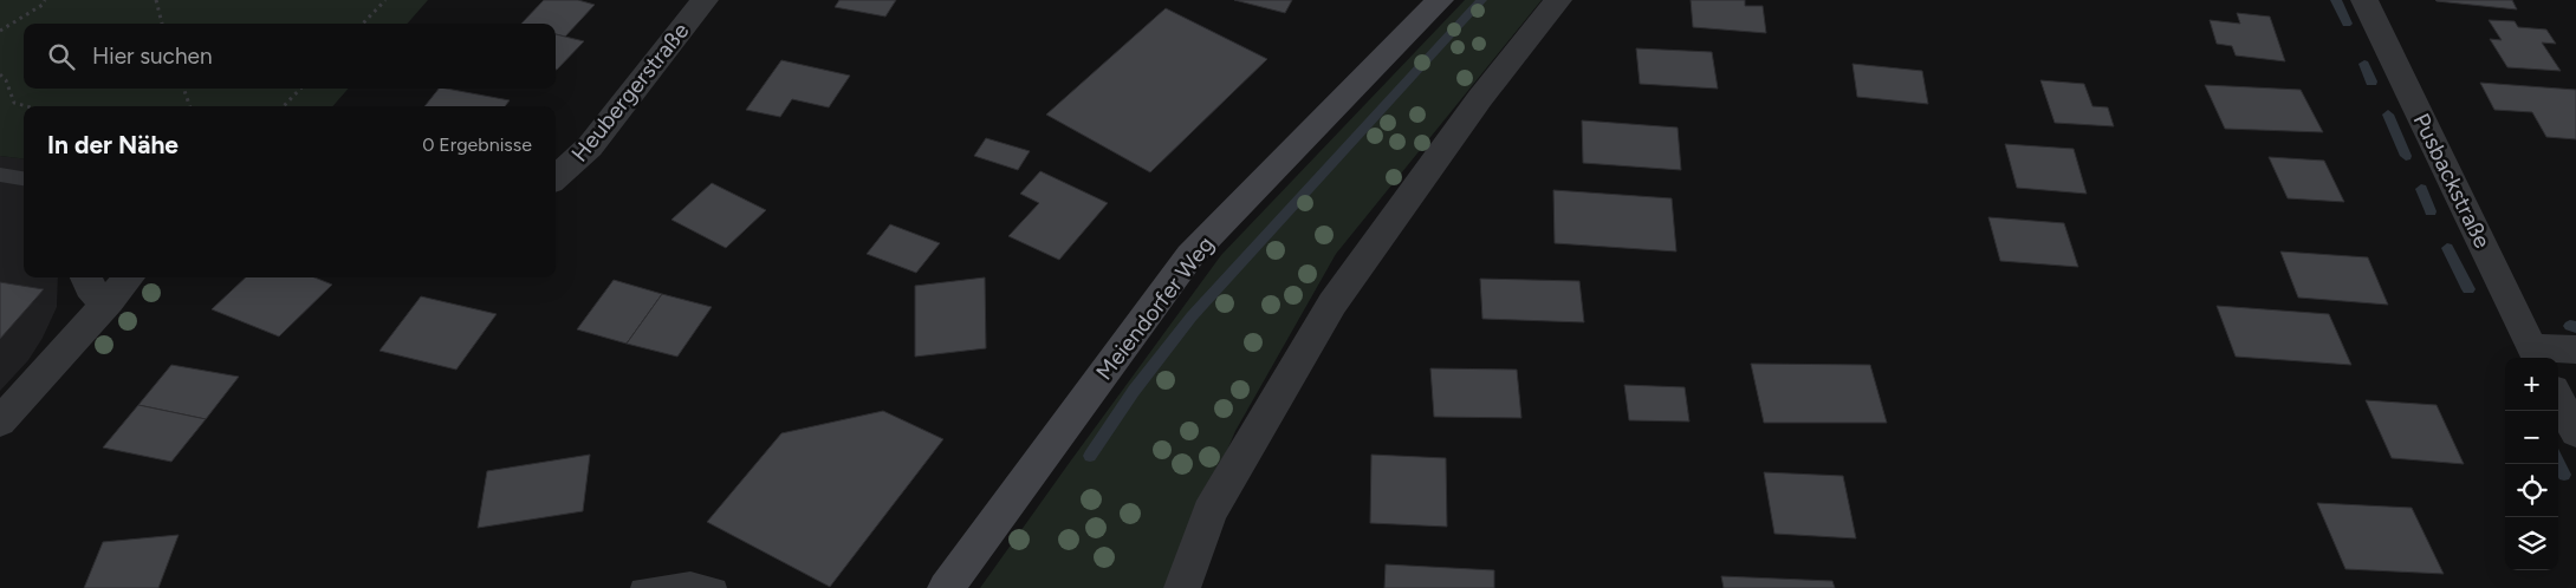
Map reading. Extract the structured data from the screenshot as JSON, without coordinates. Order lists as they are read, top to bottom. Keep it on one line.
{"streets":{"street":["Heubergerstraße","Pusbackstraße","Meiendorfer Weg"]},"page":{"search":"Hier suchen","heading":["In der Nähe","0 Ergebnisse"],"map_buttons":["+","−"]}}
